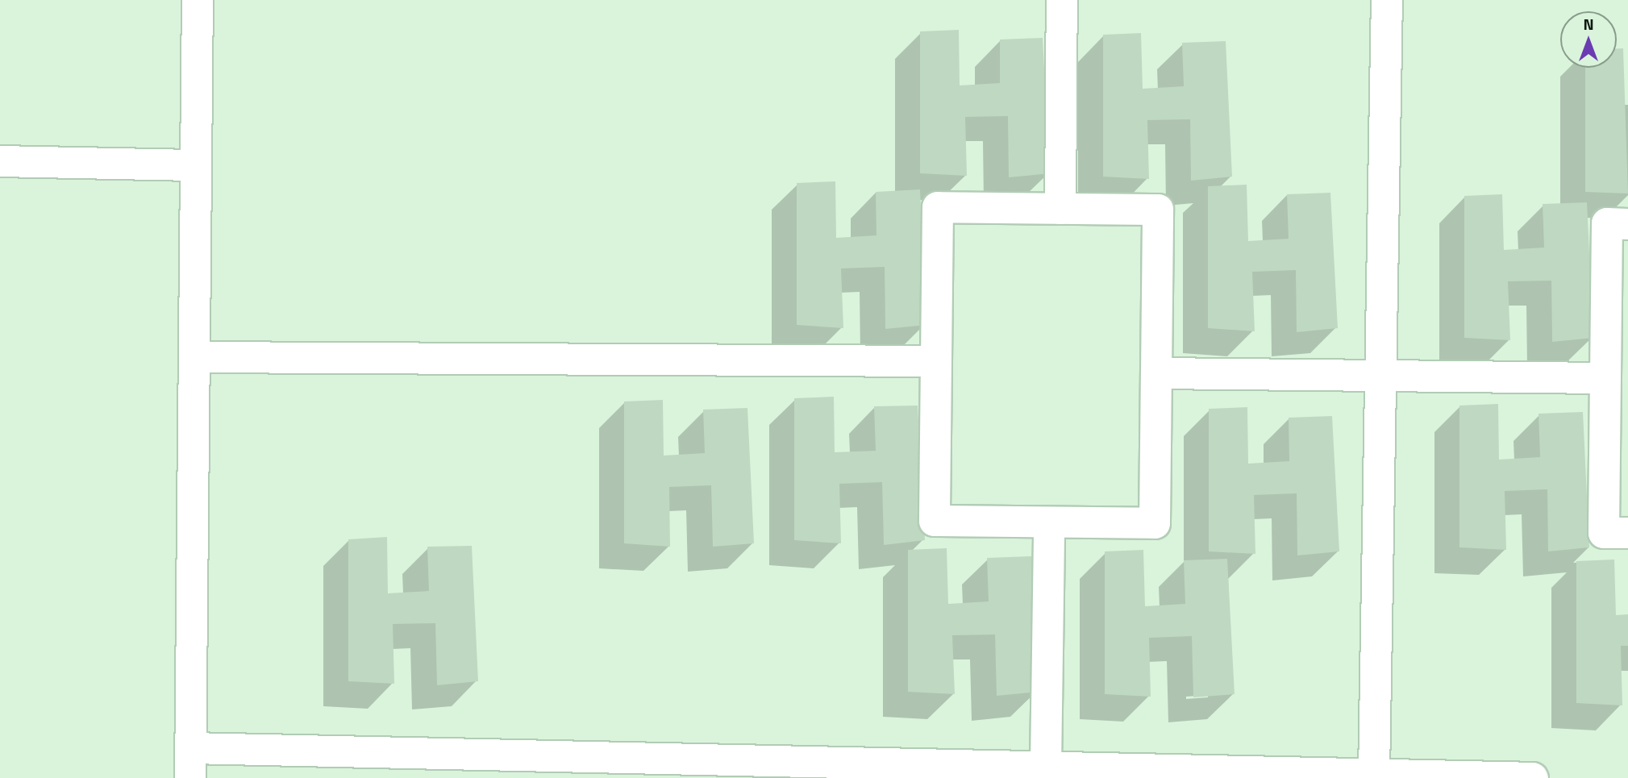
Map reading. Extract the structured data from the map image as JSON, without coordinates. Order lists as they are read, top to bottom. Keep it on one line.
{"north":"top"}
